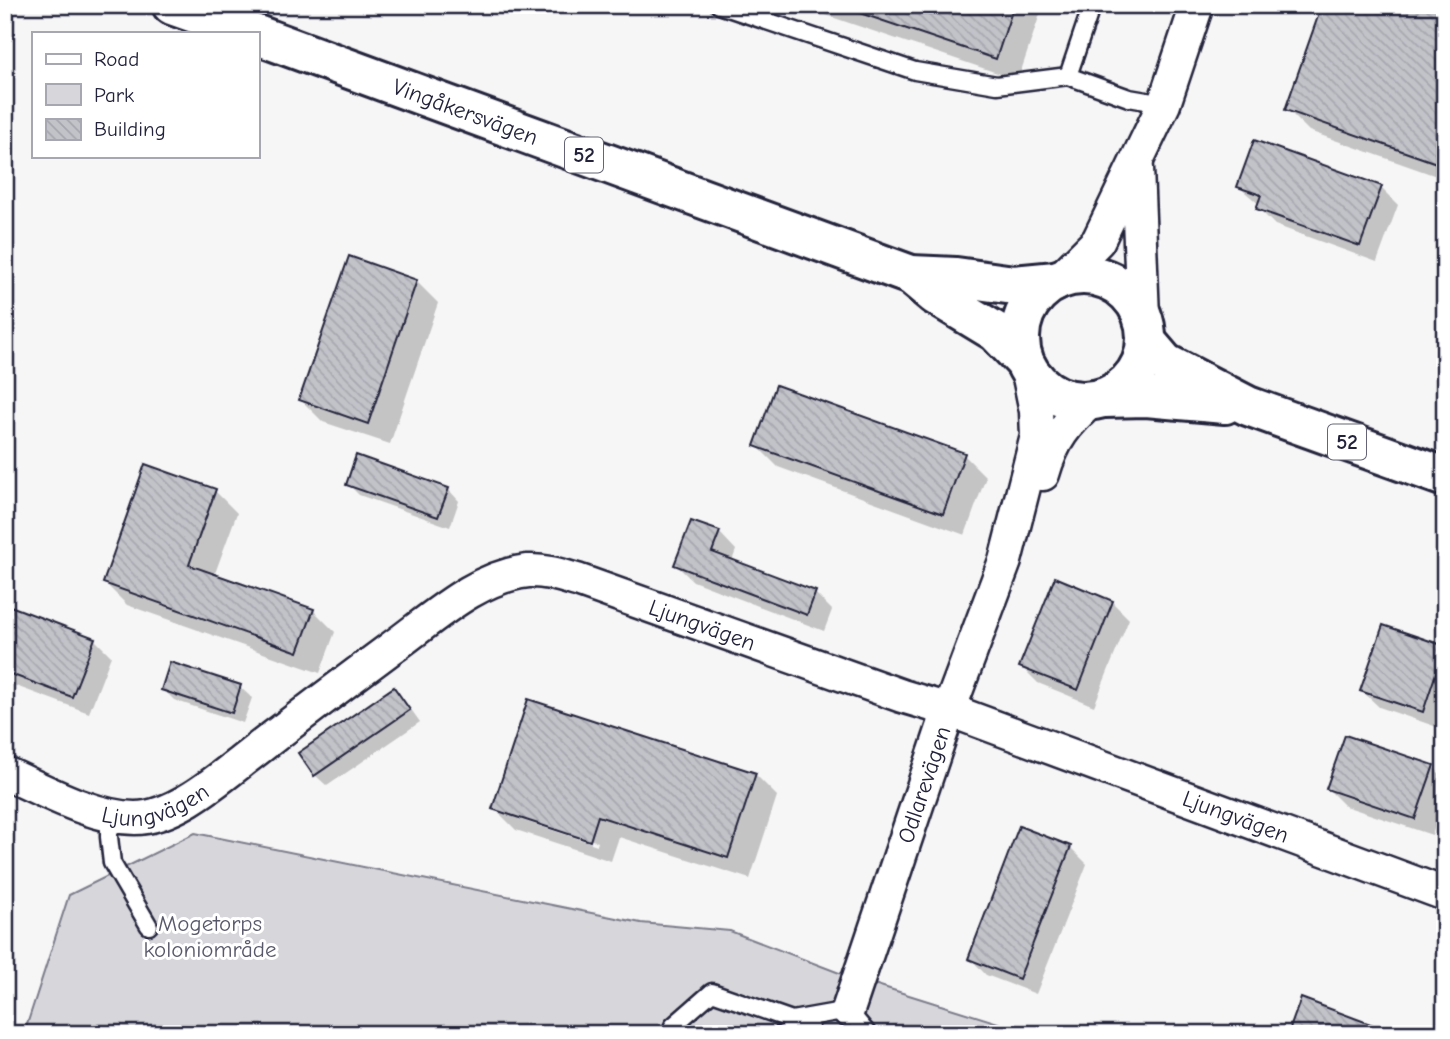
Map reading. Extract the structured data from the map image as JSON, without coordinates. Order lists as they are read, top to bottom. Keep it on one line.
{"streets":{"main road":["Vingåkersvägen","52"],"street":["Ljungvägen","Odlarevägen"]},"crossings":[["Vingåkersvägen","52"],["Vingåkersvägen","Odlarevägen"],["52","Odlarevägen"],["Ljungvägen","Odlarevägen"]],"parks":["Mogetorps koloniområde"],"legend":["Road","Park","Building"]}
